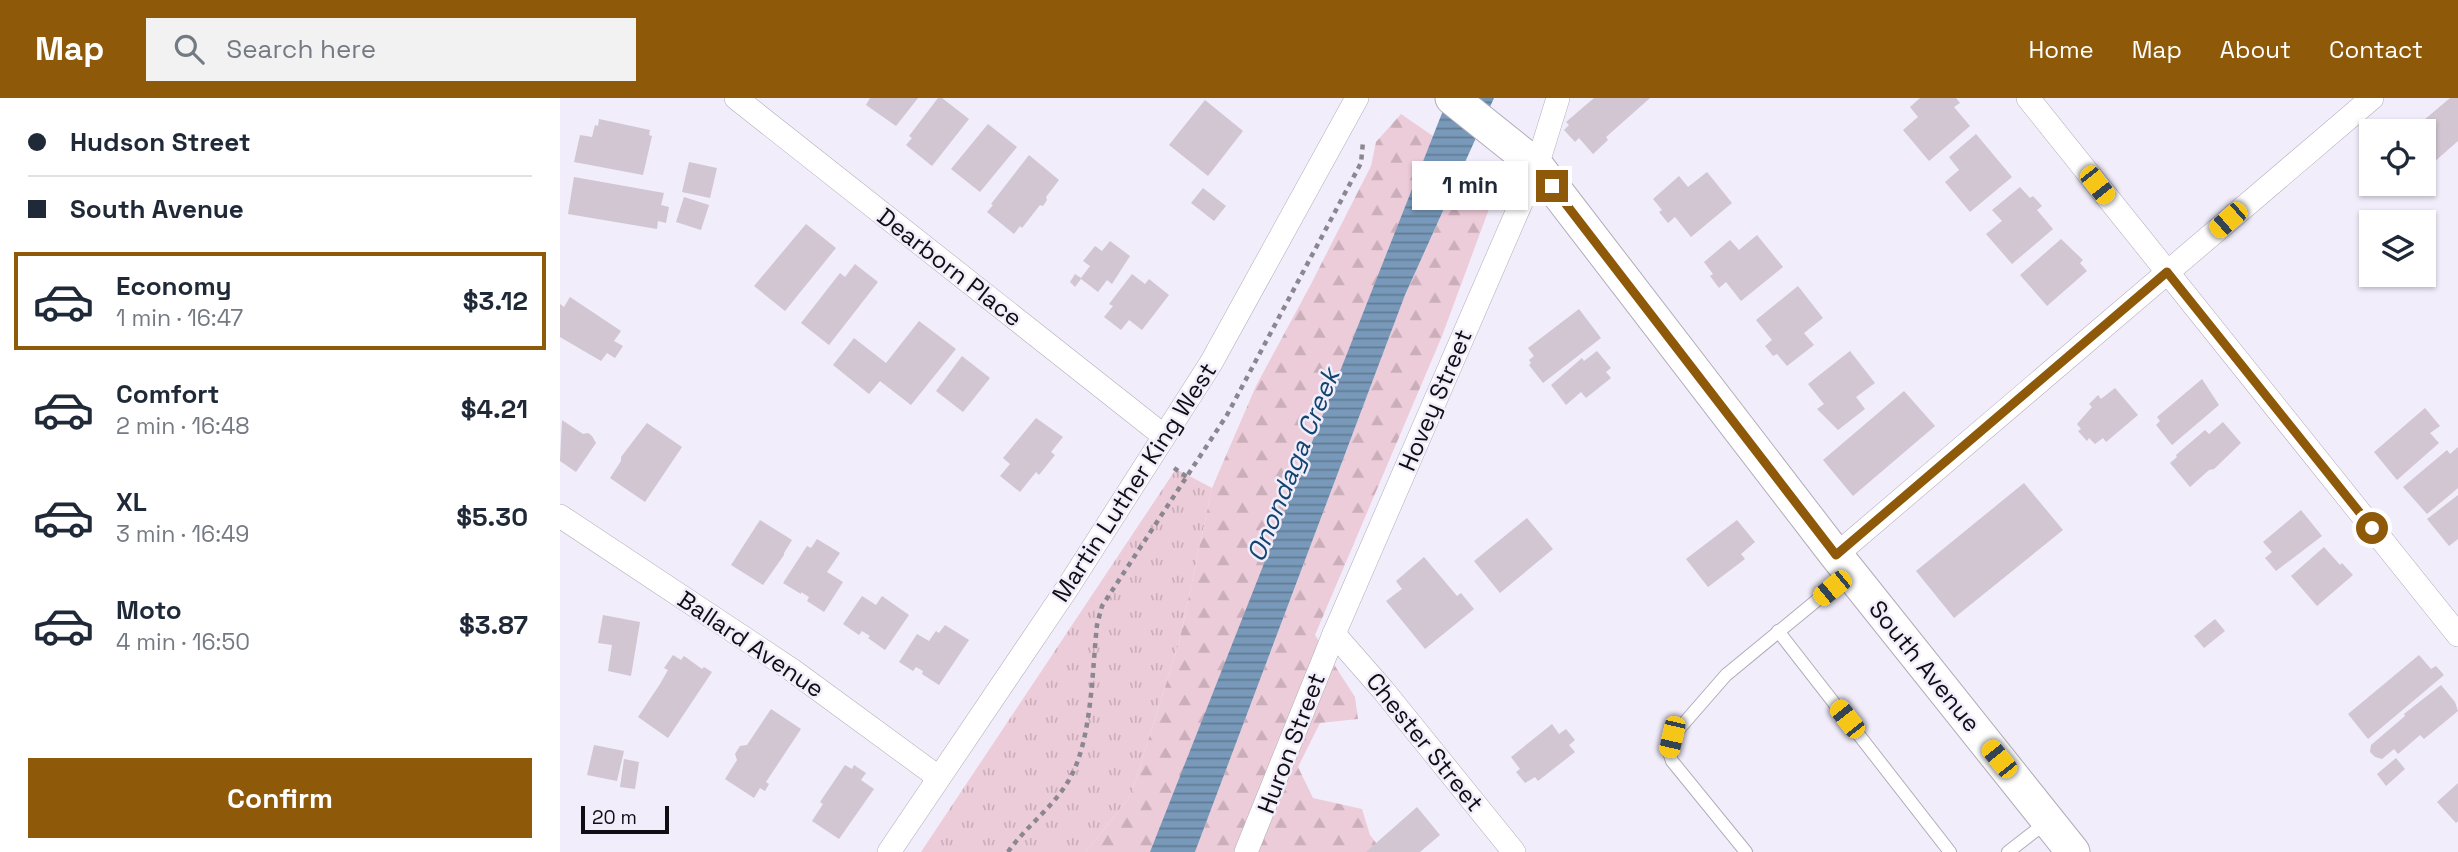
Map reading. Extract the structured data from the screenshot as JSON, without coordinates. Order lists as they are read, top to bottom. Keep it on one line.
{"streets":{"main road":["South Avenue"],"street":["Dearborn Place","Hovey Street","Martin Luther King West","Ballard Avenue","Chester Street","Huron Street"]},"crossings":[["Dearborn Place","Martin Luther King West"],["Hovey Street","South Avenue"],["Hovey Street","Chester Street"],["Hovey Street","Huron Street"],["Martin Luther King West","Ballard Avenue"],["Chester Street","Huron Street"]],"water":["Onondaga Creek"],"scale_bar":"20 m","page":{"header":"Map","search":"Search here","nav":["Home","Map","About","Contact"],"banner":["Hudson Street","South Avenue"],"bubble":"1 min","list":[{"name":"Economy","note":"1 min · 16:47","value":"$3.12"},{"name":"Comfort","note":"2 min · 16:48","value":"$4.21"},{"name":"XL","note":"3 min · 16:49","value":"$5.30"},{"name":"Moto","note":"4 min · 16:50","value":"$3.87"}],"buttons":"Confirm","scale":"20 m"}}
